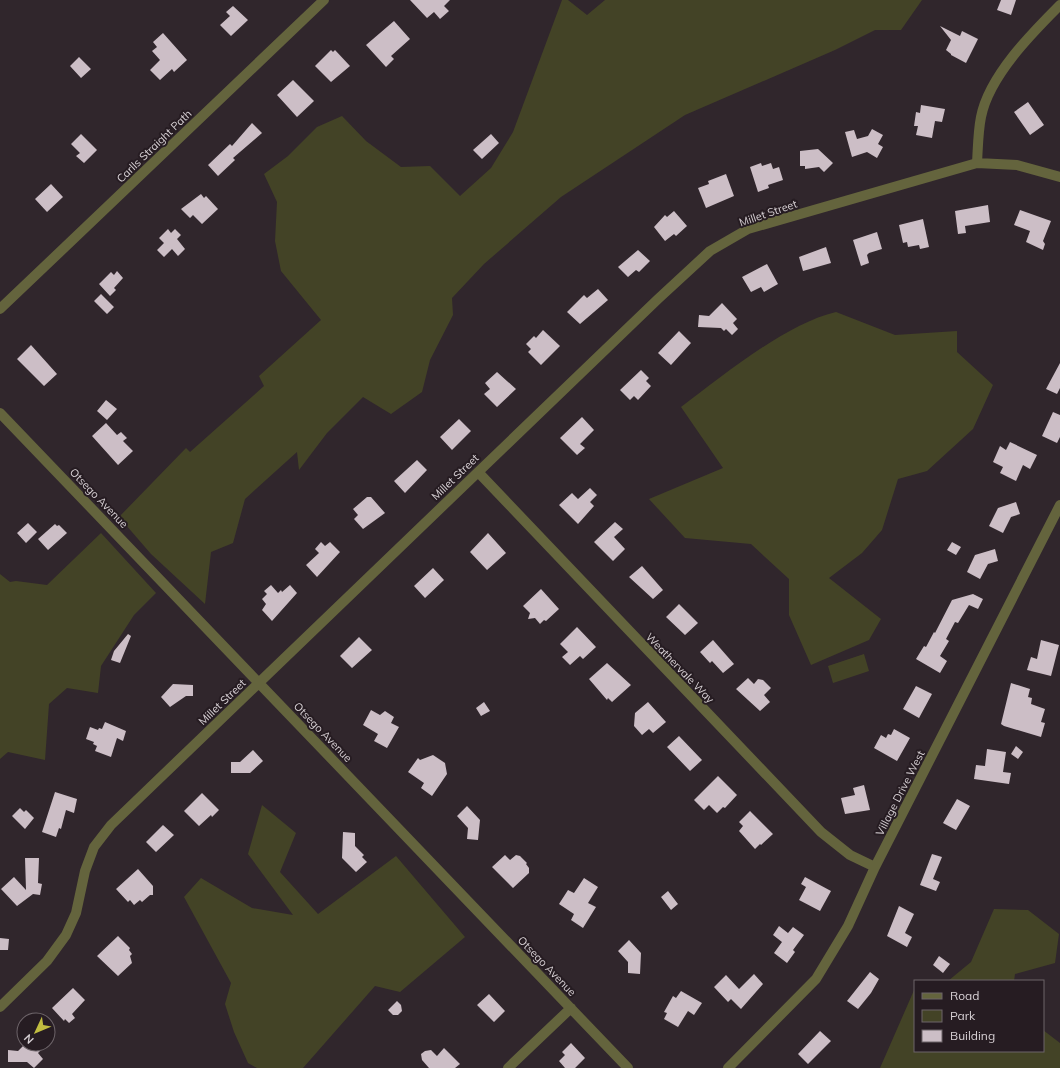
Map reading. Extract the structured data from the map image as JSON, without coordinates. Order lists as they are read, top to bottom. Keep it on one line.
{"streets":{"street":["Carlls Straight Path","Millet Street","Otsego Avenue","Weathervale Way","Village Drive West"]},"crossings":[["Millet Street","Otsego Avenue"],["Millet Street","Weathervale Way"],["Weathervale Way","Village Drive West"]],"legend":["Road","Park","Building"],"north":"bottom left"}
